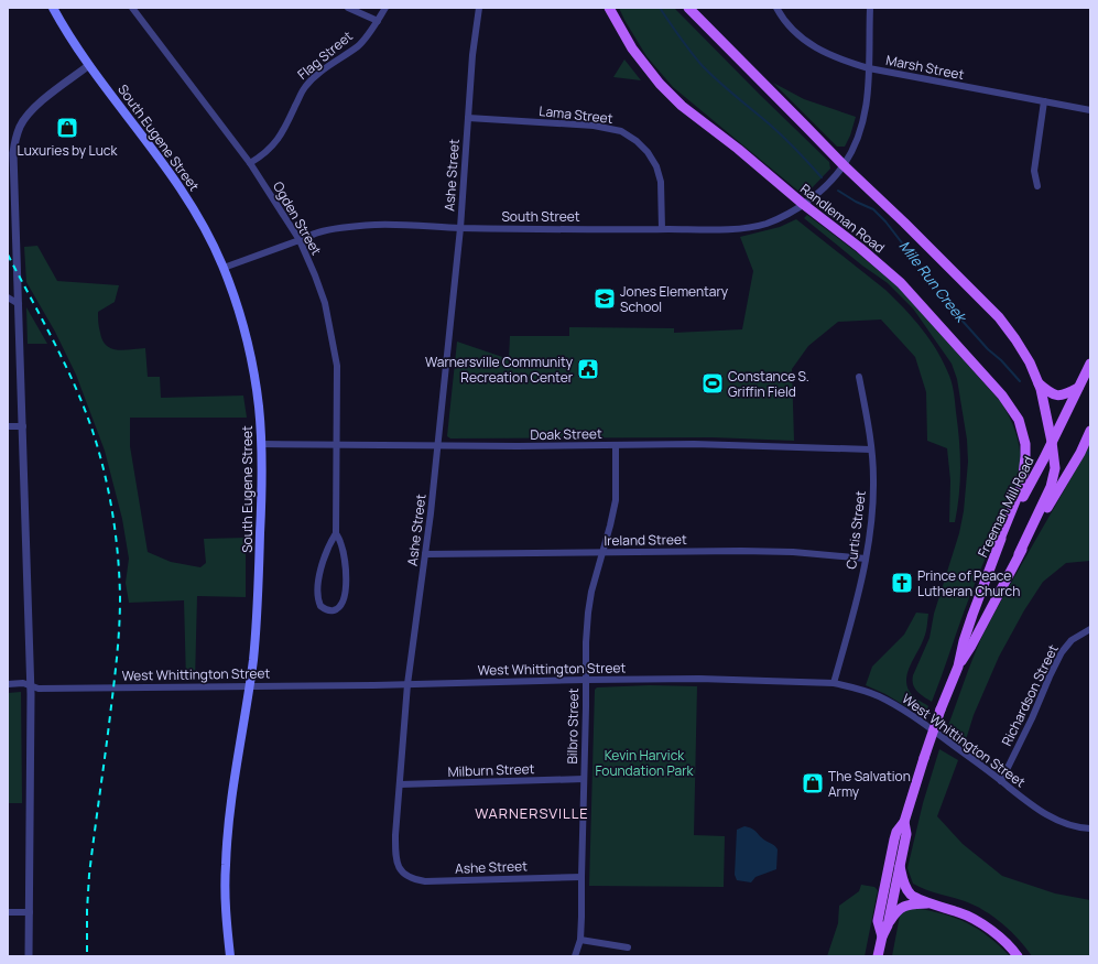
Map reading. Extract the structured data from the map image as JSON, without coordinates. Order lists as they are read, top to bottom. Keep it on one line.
{"streets":{"main road":["South Eugene Street","Randleman Road","Freeman Mill Road"],"street":["Flag Street","Marsh Street","Lama Street","Ashe Street","South Street","Ogden Street","Doak Street","Curtis Street","Ireland Street","West Whittington Street","Richardson Street","Bilbro Street","Milburn Street"]},"crossings":[["Flag Street","Ogden Street"],["Marsh Street","South Street"],["Lama Street","Ashe Street"],["Lama Street","South Street"],["South Eugene Street","South Street"],["South Eugene Street","Doak Street"],["South Eugene Street","West Whittington Street"],["Ashe Street","South Street"],["Ashe Street","Doak Street"],["Ashe Street","Ireland Street"],["Ashe Street","West Whittington Street"],["Ashe Street","Bilbro Street"],["Ashe Street","Milburn Street"],["South Street","Ogden Street"],["South Street","Randleman Road"],["Ogden Street","Doak Street"],["Randleman Road","Freeman Mill Road"],["Doak Street","Curtis Street"],["Doak Street","Bilbro Street"],["Curtis Street","Ireland Street"],["Curtis Street","West Whittington Street"],["Ireland Street","Bilbro Street"],["West Whittington Street","Richardson Street"],["West Whittington Street","Bilbro Street"],["Bilbro Street","Milburn Street"]],"districts":["WARNERSVILLE"],"water":["Mile Run Creek"],"parks":["Kevin Harvick Foundation Park"],"places":{"shop":["Luxuries by Luck","The Salvation Army"],"school or university":["Jones Elementary School"],"public building":["Warnersville Community Recreation Center"],"sports":["Constance S. Griffin Field"],"church":["Prince of Peace Lutheran Church"]}}
